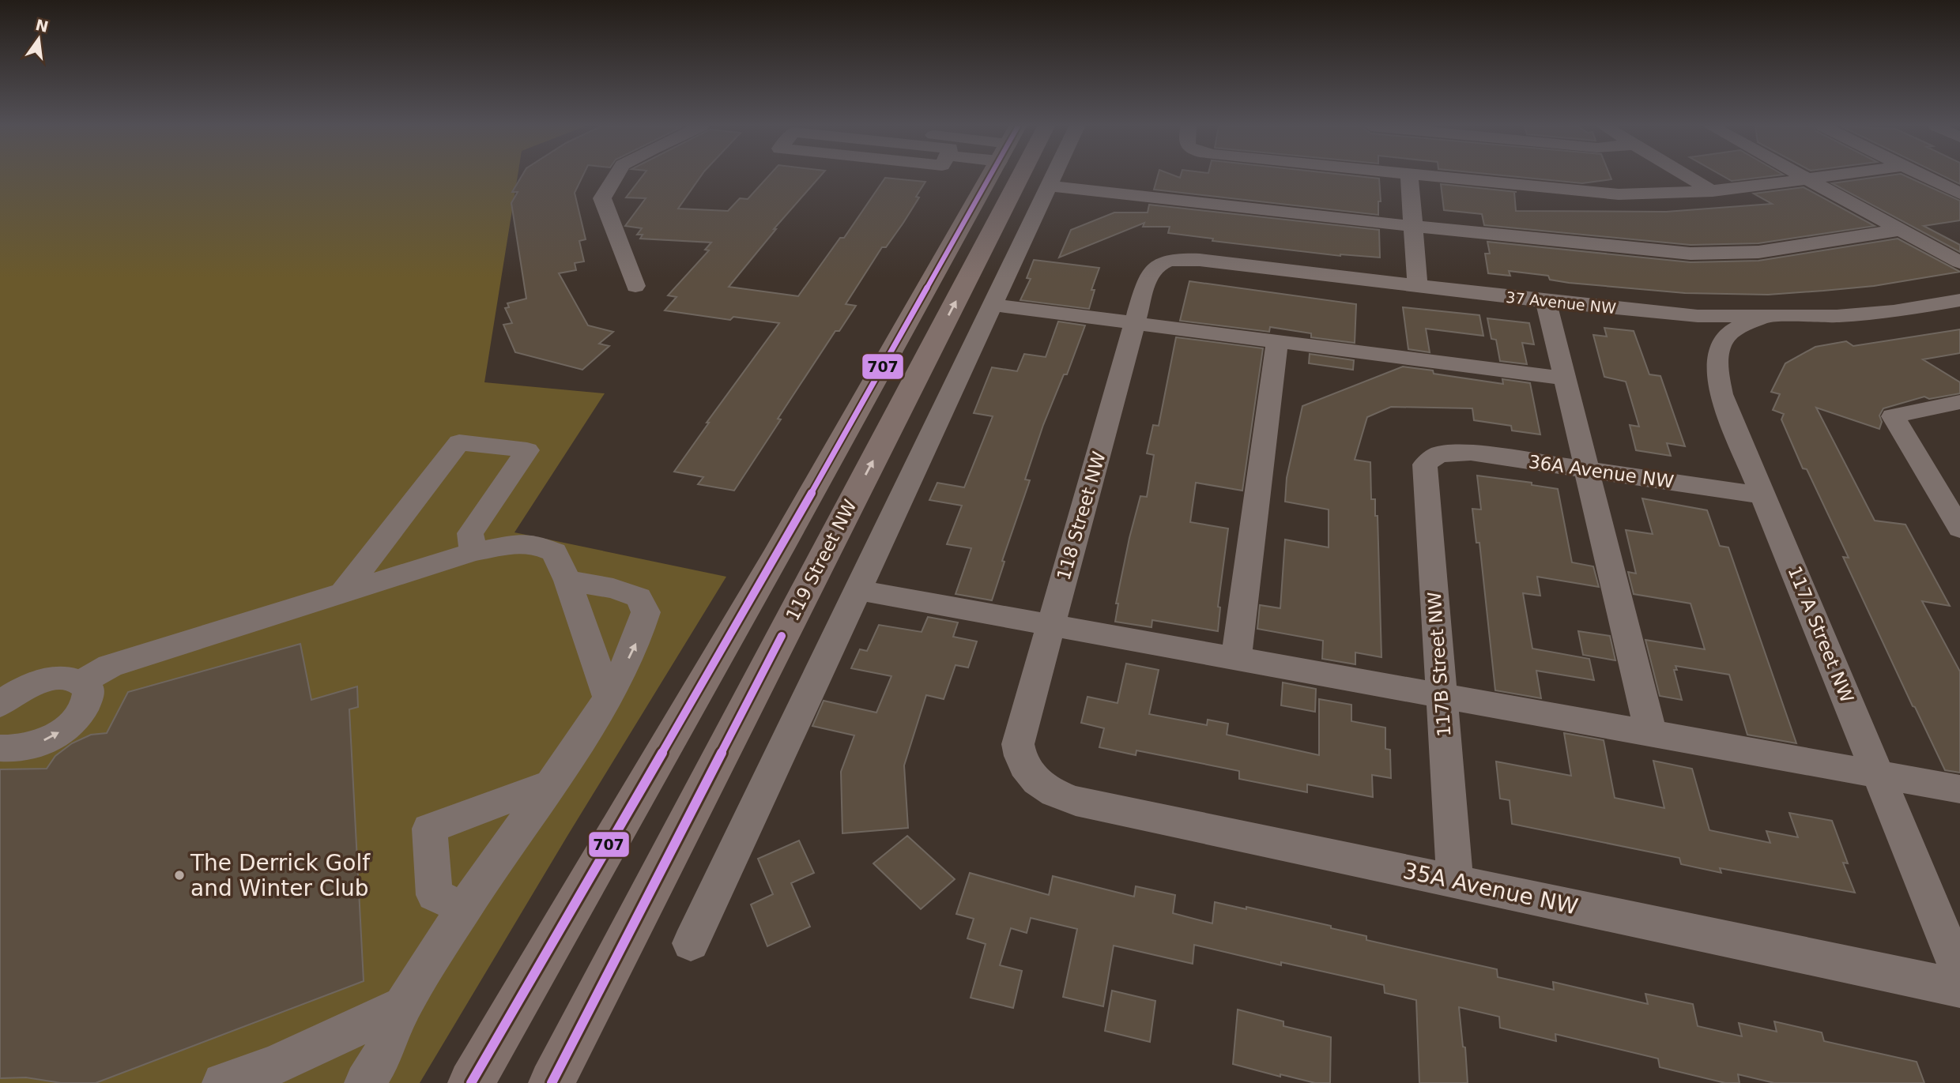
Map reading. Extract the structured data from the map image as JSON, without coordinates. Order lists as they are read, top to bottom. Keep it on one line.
{"streets":{"main road":["119 Street NW"],"street":["37 Avenue NW","36A Avenue NW","118 Street NW","117A Street NW","117B Street NW","35A Avenue NW"]},"crossings":[["37 Avenue NW","118 Street NW"],["37 Avenue NW","117A Street NW"],["36A Avenue NW","117A Street NW"],["36A Avenue NW","117B Street NW"],["118 Street NW","35A Avenue NW"],["117B Street NW","35A Avenue NW"]],"places":["The Derrick Golf and Winter Club"],"lines":["transit line 707"],"north":"top"}
